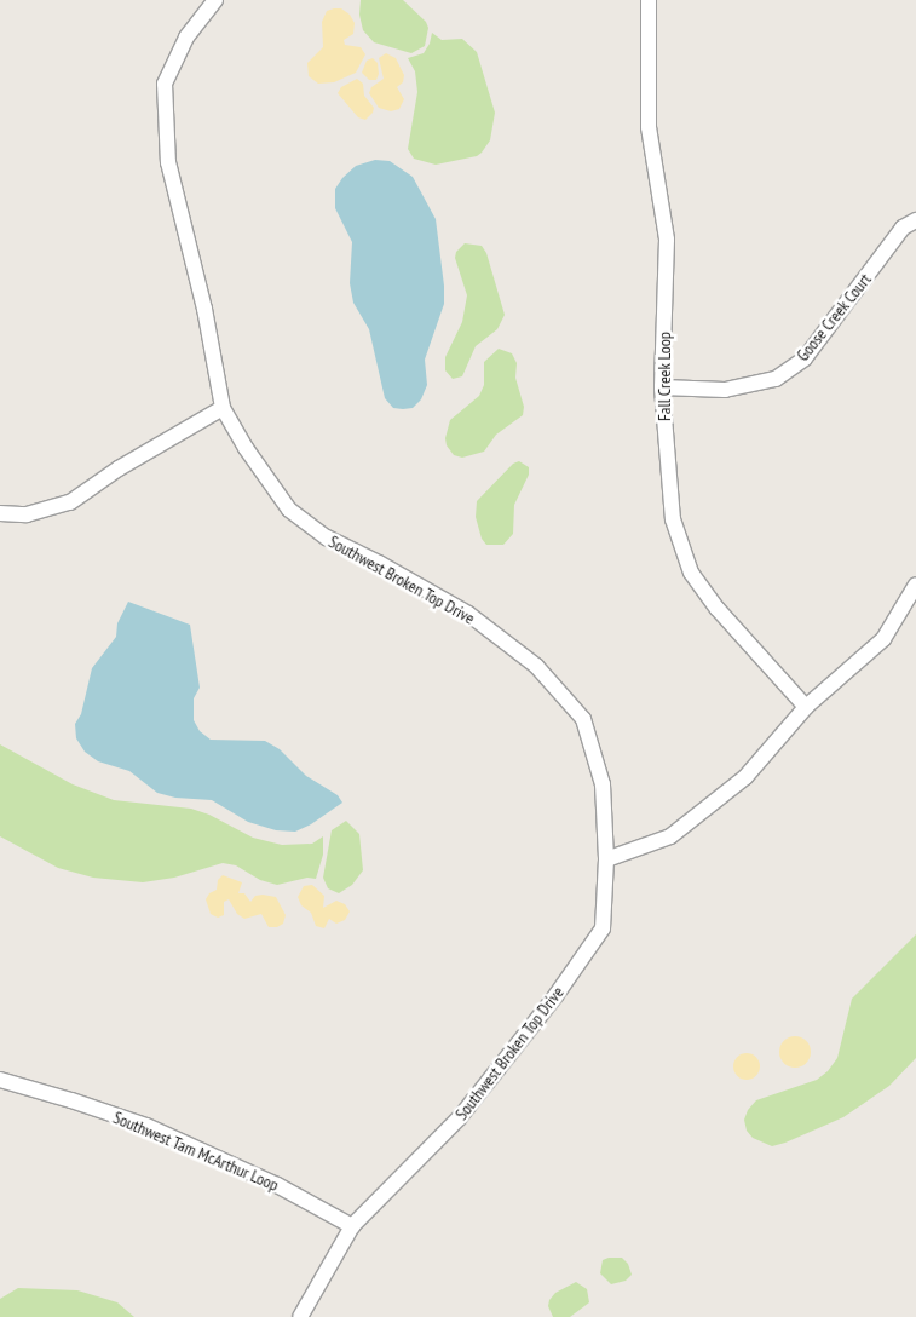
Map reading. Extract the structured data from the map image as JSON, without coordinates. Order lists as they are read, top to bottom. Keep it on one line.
{"streets":{"street":["Goose Creek Court","Fall Creek Loop","Southwest Broken Top Drive","Southwest Tam McArthur Loop"]},"crossings":[["Goose Creek Court","Fall Creek Loop"],["Southwest Broken Top Drive","Southwest Tam McArthur Loop"]]}
